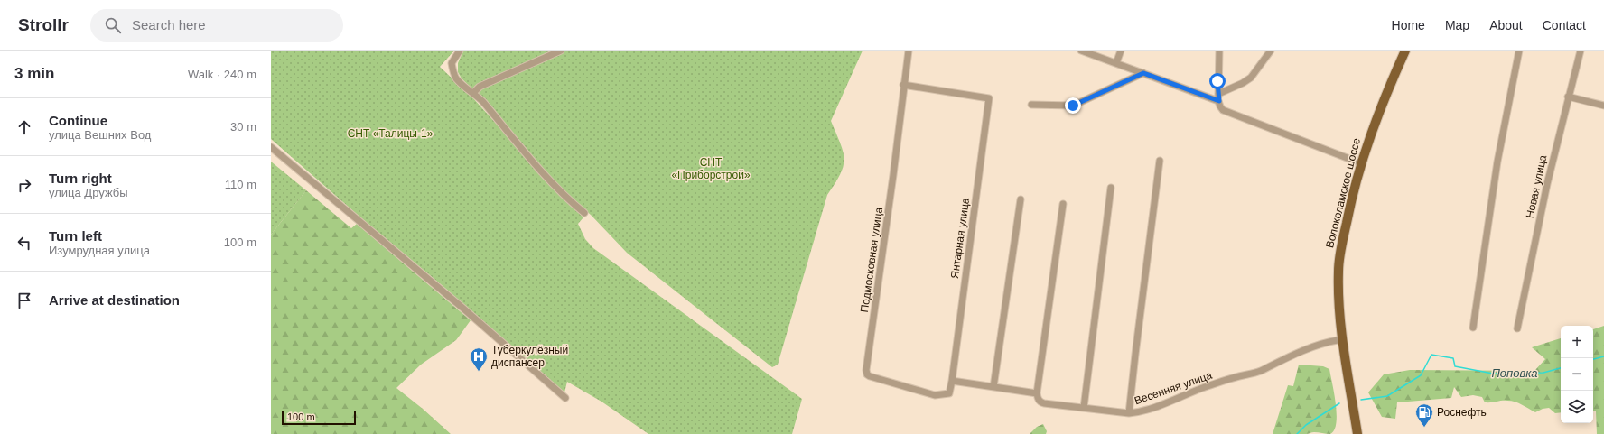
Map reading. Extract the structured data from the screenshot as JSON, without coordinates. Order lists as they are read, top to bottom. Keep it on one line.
{"streets":{"main road":["Волоколамское шоссе"],"street":["Новая улица","Янтарная улица","Подмосковная улица","Весенняя улица"]},"crossings":[["Волоколамское шоссе","Весенняя улица"],["Янтарная улица","Подмосковная улица"]],"water":["Поповка"],"parks":["СНТ «Талицы-1»","СНТ «Приборстрой»"],"places":{"hospital":["Туберкулёзный диспансер"],"fuel station":["Роснефть"]},"scale_bar":"100 m","page":{"header":"Strollr","search":"Search here","nav":["Home","Map","About","Contact"],"heading":["3 min","Walk · 240 m"],"list":[["Continue","улица Вешних Вод","30 m"],["Turn right","улица Дружбы","110 m"],["Turn left","Изумрудная улица","100 m"],"Arrive at destination"],"map_buttons":["+","−"],"scale":"100 m"}}
